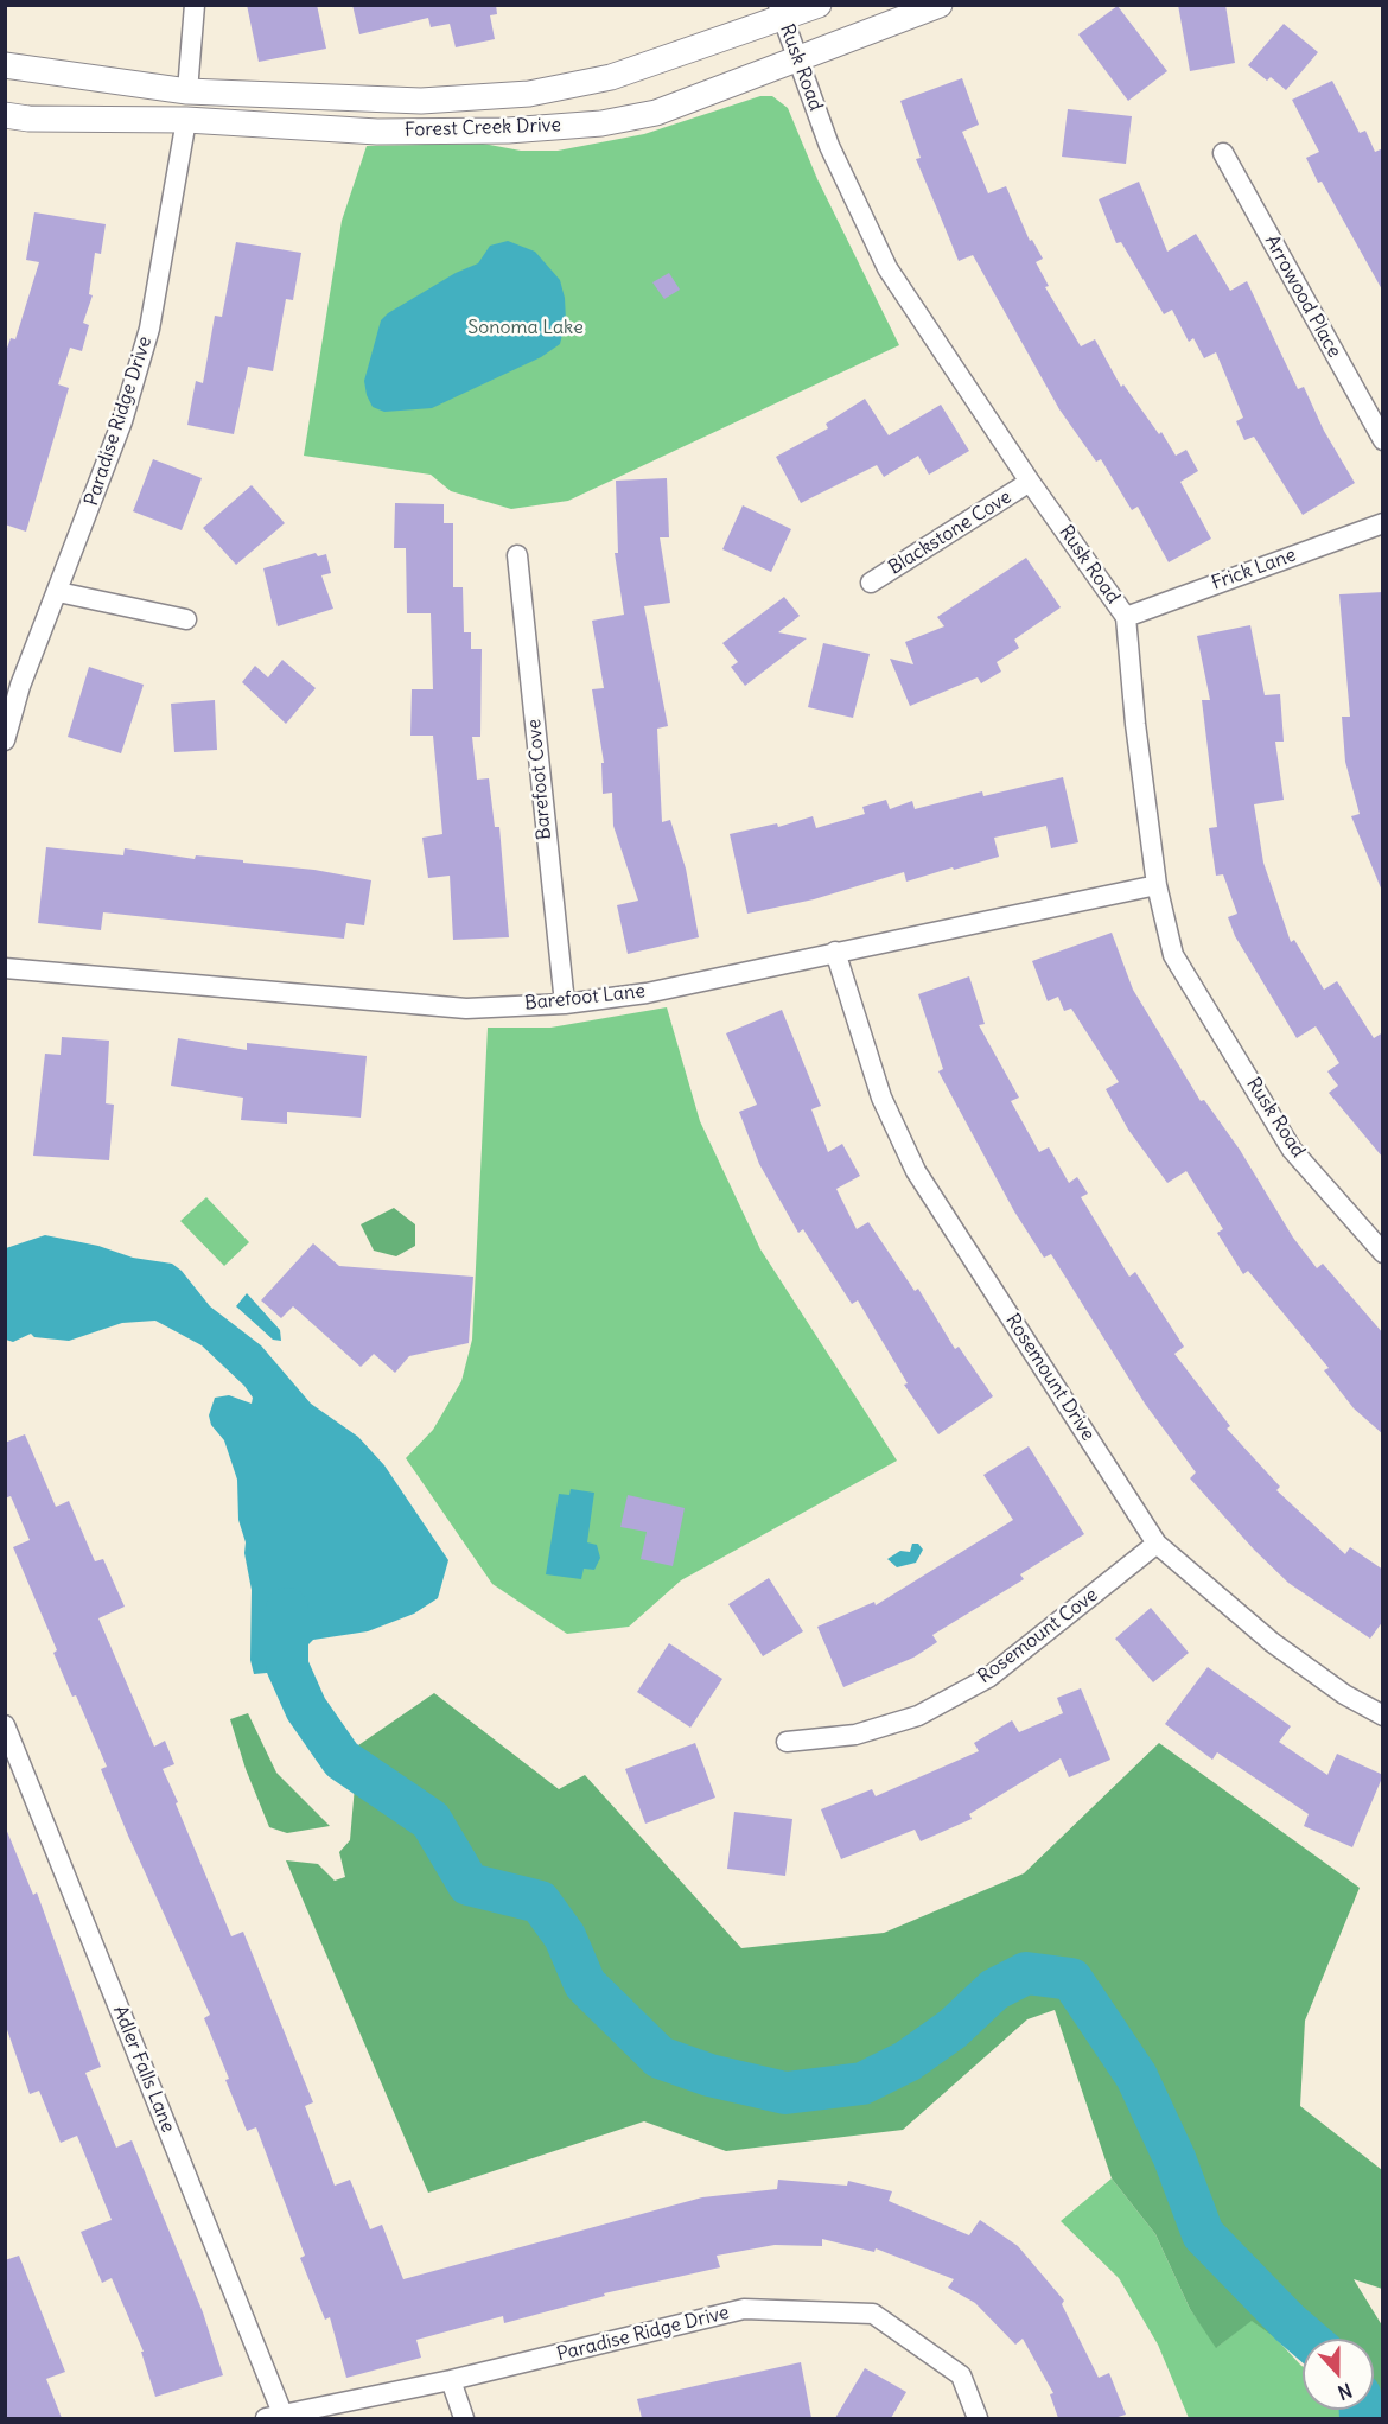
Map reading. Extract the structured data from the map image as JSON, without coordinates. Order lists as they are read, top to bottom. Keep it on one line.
{"streets":{"street":["Rusk Road","Forest Creek Drive","Arrowood Place","Paradise Ridge Drive","Blackstone Cove","Frick Lane","Barefoot Cove","Barefoot Lane","Rosemount Drive","Rosemount Cove","Adler Falls Lane"]},"crossings":[["Rusk Road","Forest Creek Drive"],["Rusk Road","Blackstone Cove"],["Rusk Road","Frick Lane"],["Rusk Road","Barefoot Lane"],["Forest Creek Drive","Paradise Ridge Drive"],["Paradise Ridge Drive","Adler Falls Lane"],["Barefoot Cove","Barefoot Lane"],["Barefoot Lane","Rosemount Drive"],["Rosemount Drive","Rosemount Cove"]],"parks":["Sonoma Lake"],"north":"bottom"}
